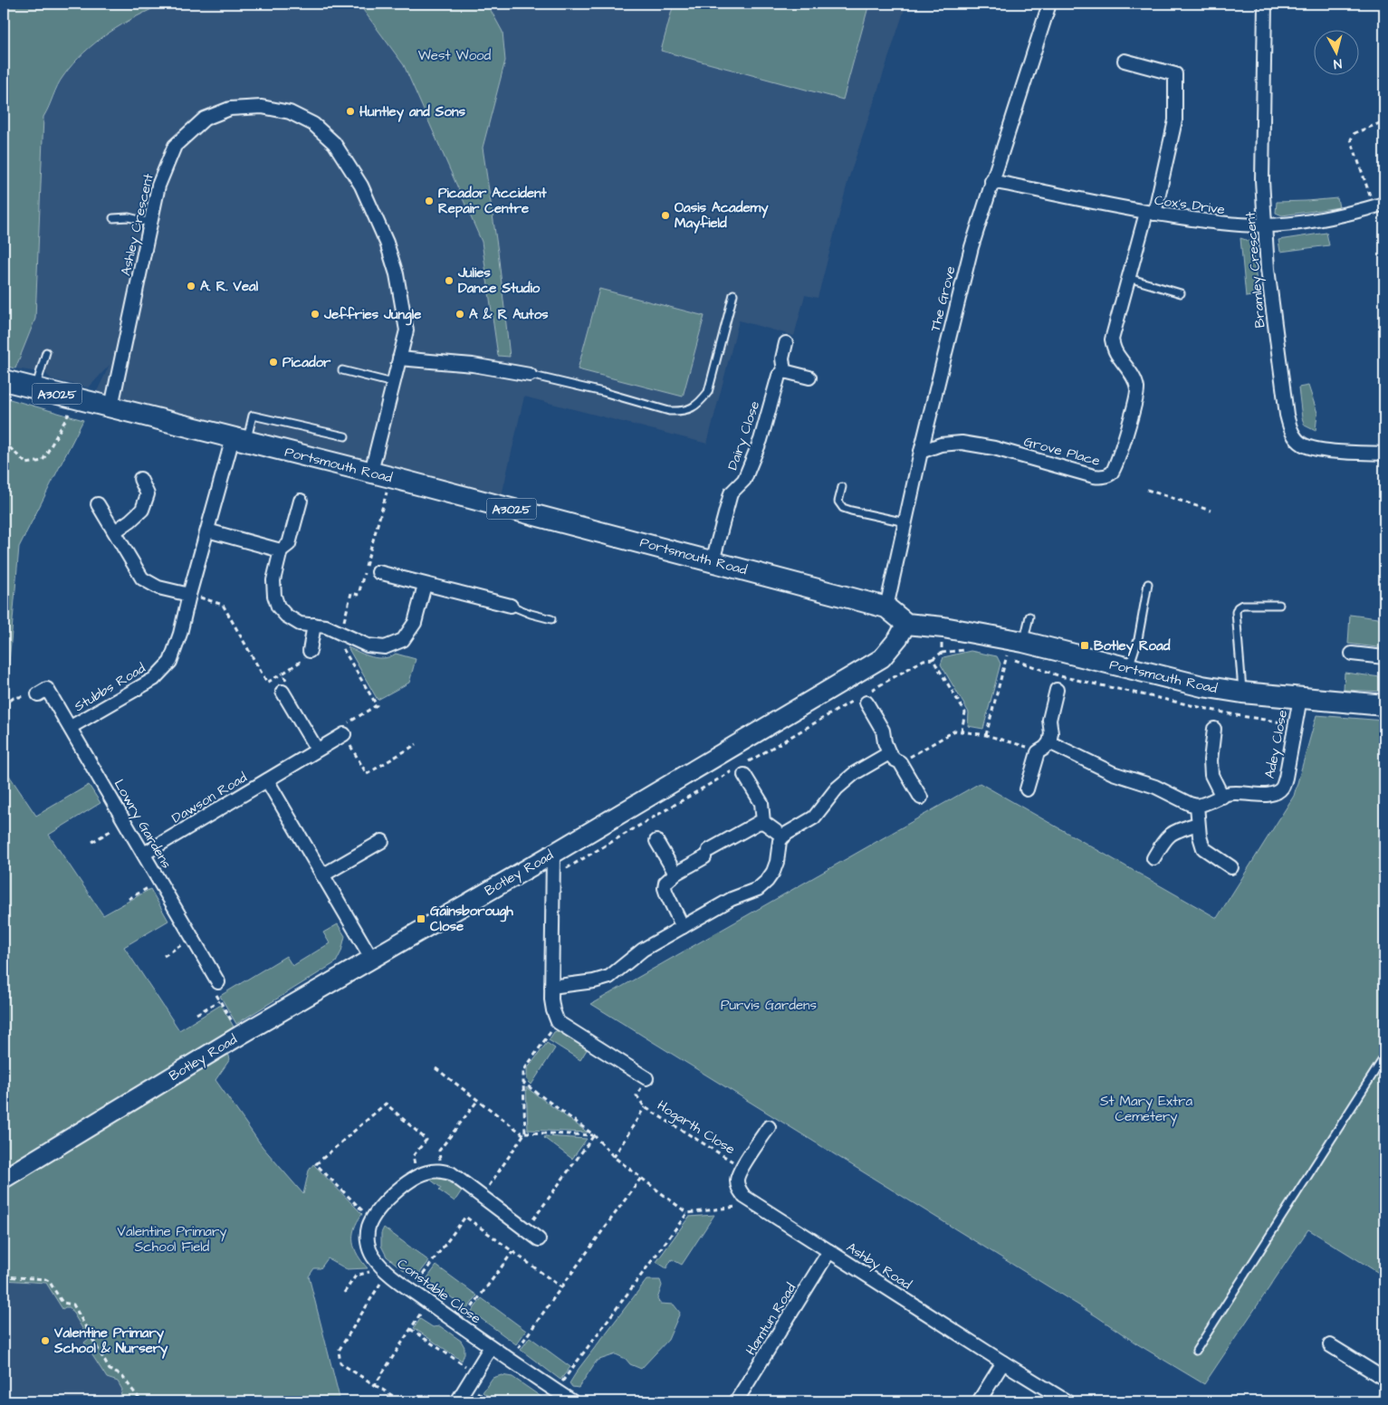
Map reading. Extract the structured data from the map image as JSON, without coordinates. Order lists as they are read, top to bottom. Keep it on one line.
{"streets":{"main road":["A3025","Portsmouth Road","Botley Road"],"street":["Cox's Drive","Ashley Crescent","Bramley Crescent","The Grove","Dairy Close","Grove Place","Stubbs Road","Adey Close","Dawson Road","Lowry Gardens","Ashby Road","Constable Close","Hamtun Road"],"path":["Hogarth Close"]},"crossings":[["Cox's Drive","Bramley Crescent"],["Cox's Drive","The Grove"],["Cox's Drive","Grove Place"],["Ashley Crescent","Portsmouth Road"],["The Grove","Grove Place"],["The Grove","Portsmouth Road"],["Dairy Close","Portsmouth Road"],["Portsmouth Road","Stubbs Road"],["Portsmouth Road","Adey Close"],["Portsmouth Road","Botley Road"],["Stubbs Road","Lowry Gardens"],["Dawson Road","Lowry Gardens"],["Dawson Road","Botley Road"],["Hogarth Close","Ashby Road"],["Ashby Road","Hamtun Road"]],"parks":["West Wood","Purvis Gardens","St Mary Extra Cemetery","Valentine Primary School Field"],"places":{"other":["Huntley and Sons","Picador Accident Repair Centre","Oasis Academy Mayfield","Julies Dance Studio","A. R. Veal","Jeffries Jungle","A & R Autos","Picador","Valentine Primary School & Nursery"],"transit":["Botley Road","Gainsborough Close"]},"north":"bottom"}
